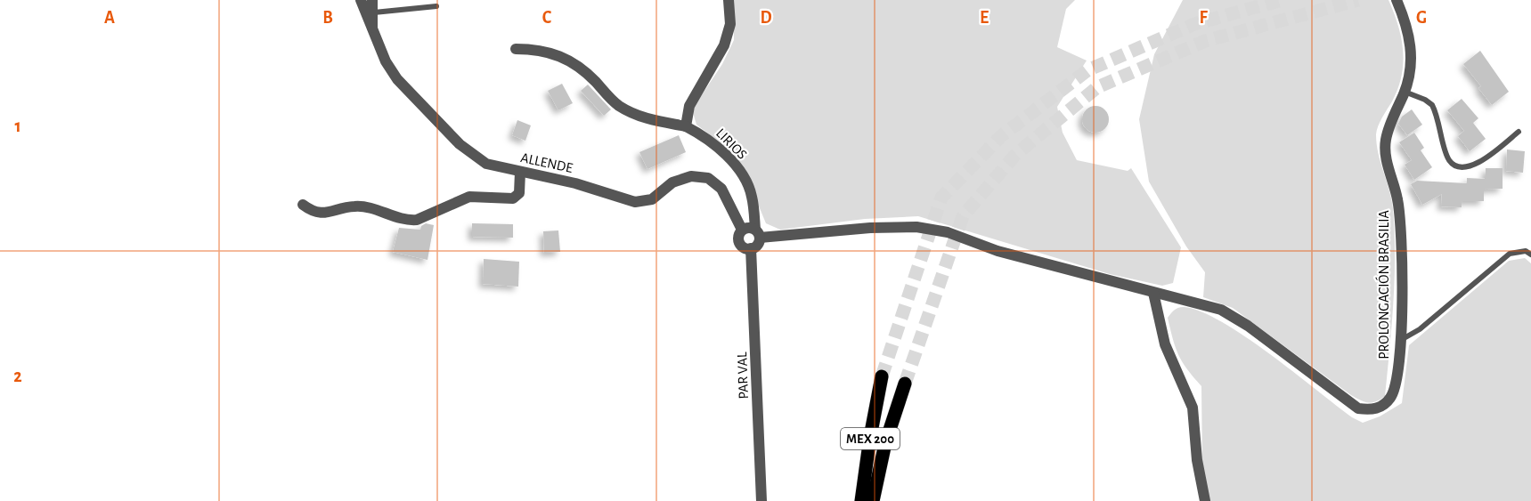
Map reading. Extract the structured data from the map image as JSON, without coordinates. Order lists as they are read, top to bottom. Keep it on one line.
{"streets":{"main road":["MEX 200"],"street":["LIRIOS","ALLENDE","PROLONGACIÓN BRASILIA","PAR VAL"]},"crossings":[["LIRIOS","ALLENDE"],["LIRIOS","PROLONGACIÓN BRASILIA"],["LIRIOS","PAR VAL"],["ALLENDE","PROLONGACIÓN BRASILIA"],["ALLENDE","PAR VAL"],["PROLONGACIÓN BRASILIA","PAR VAL"]],"grid":{"columns":["A","B","C","D","E","F","G"],"rows":["1","2"]}}
